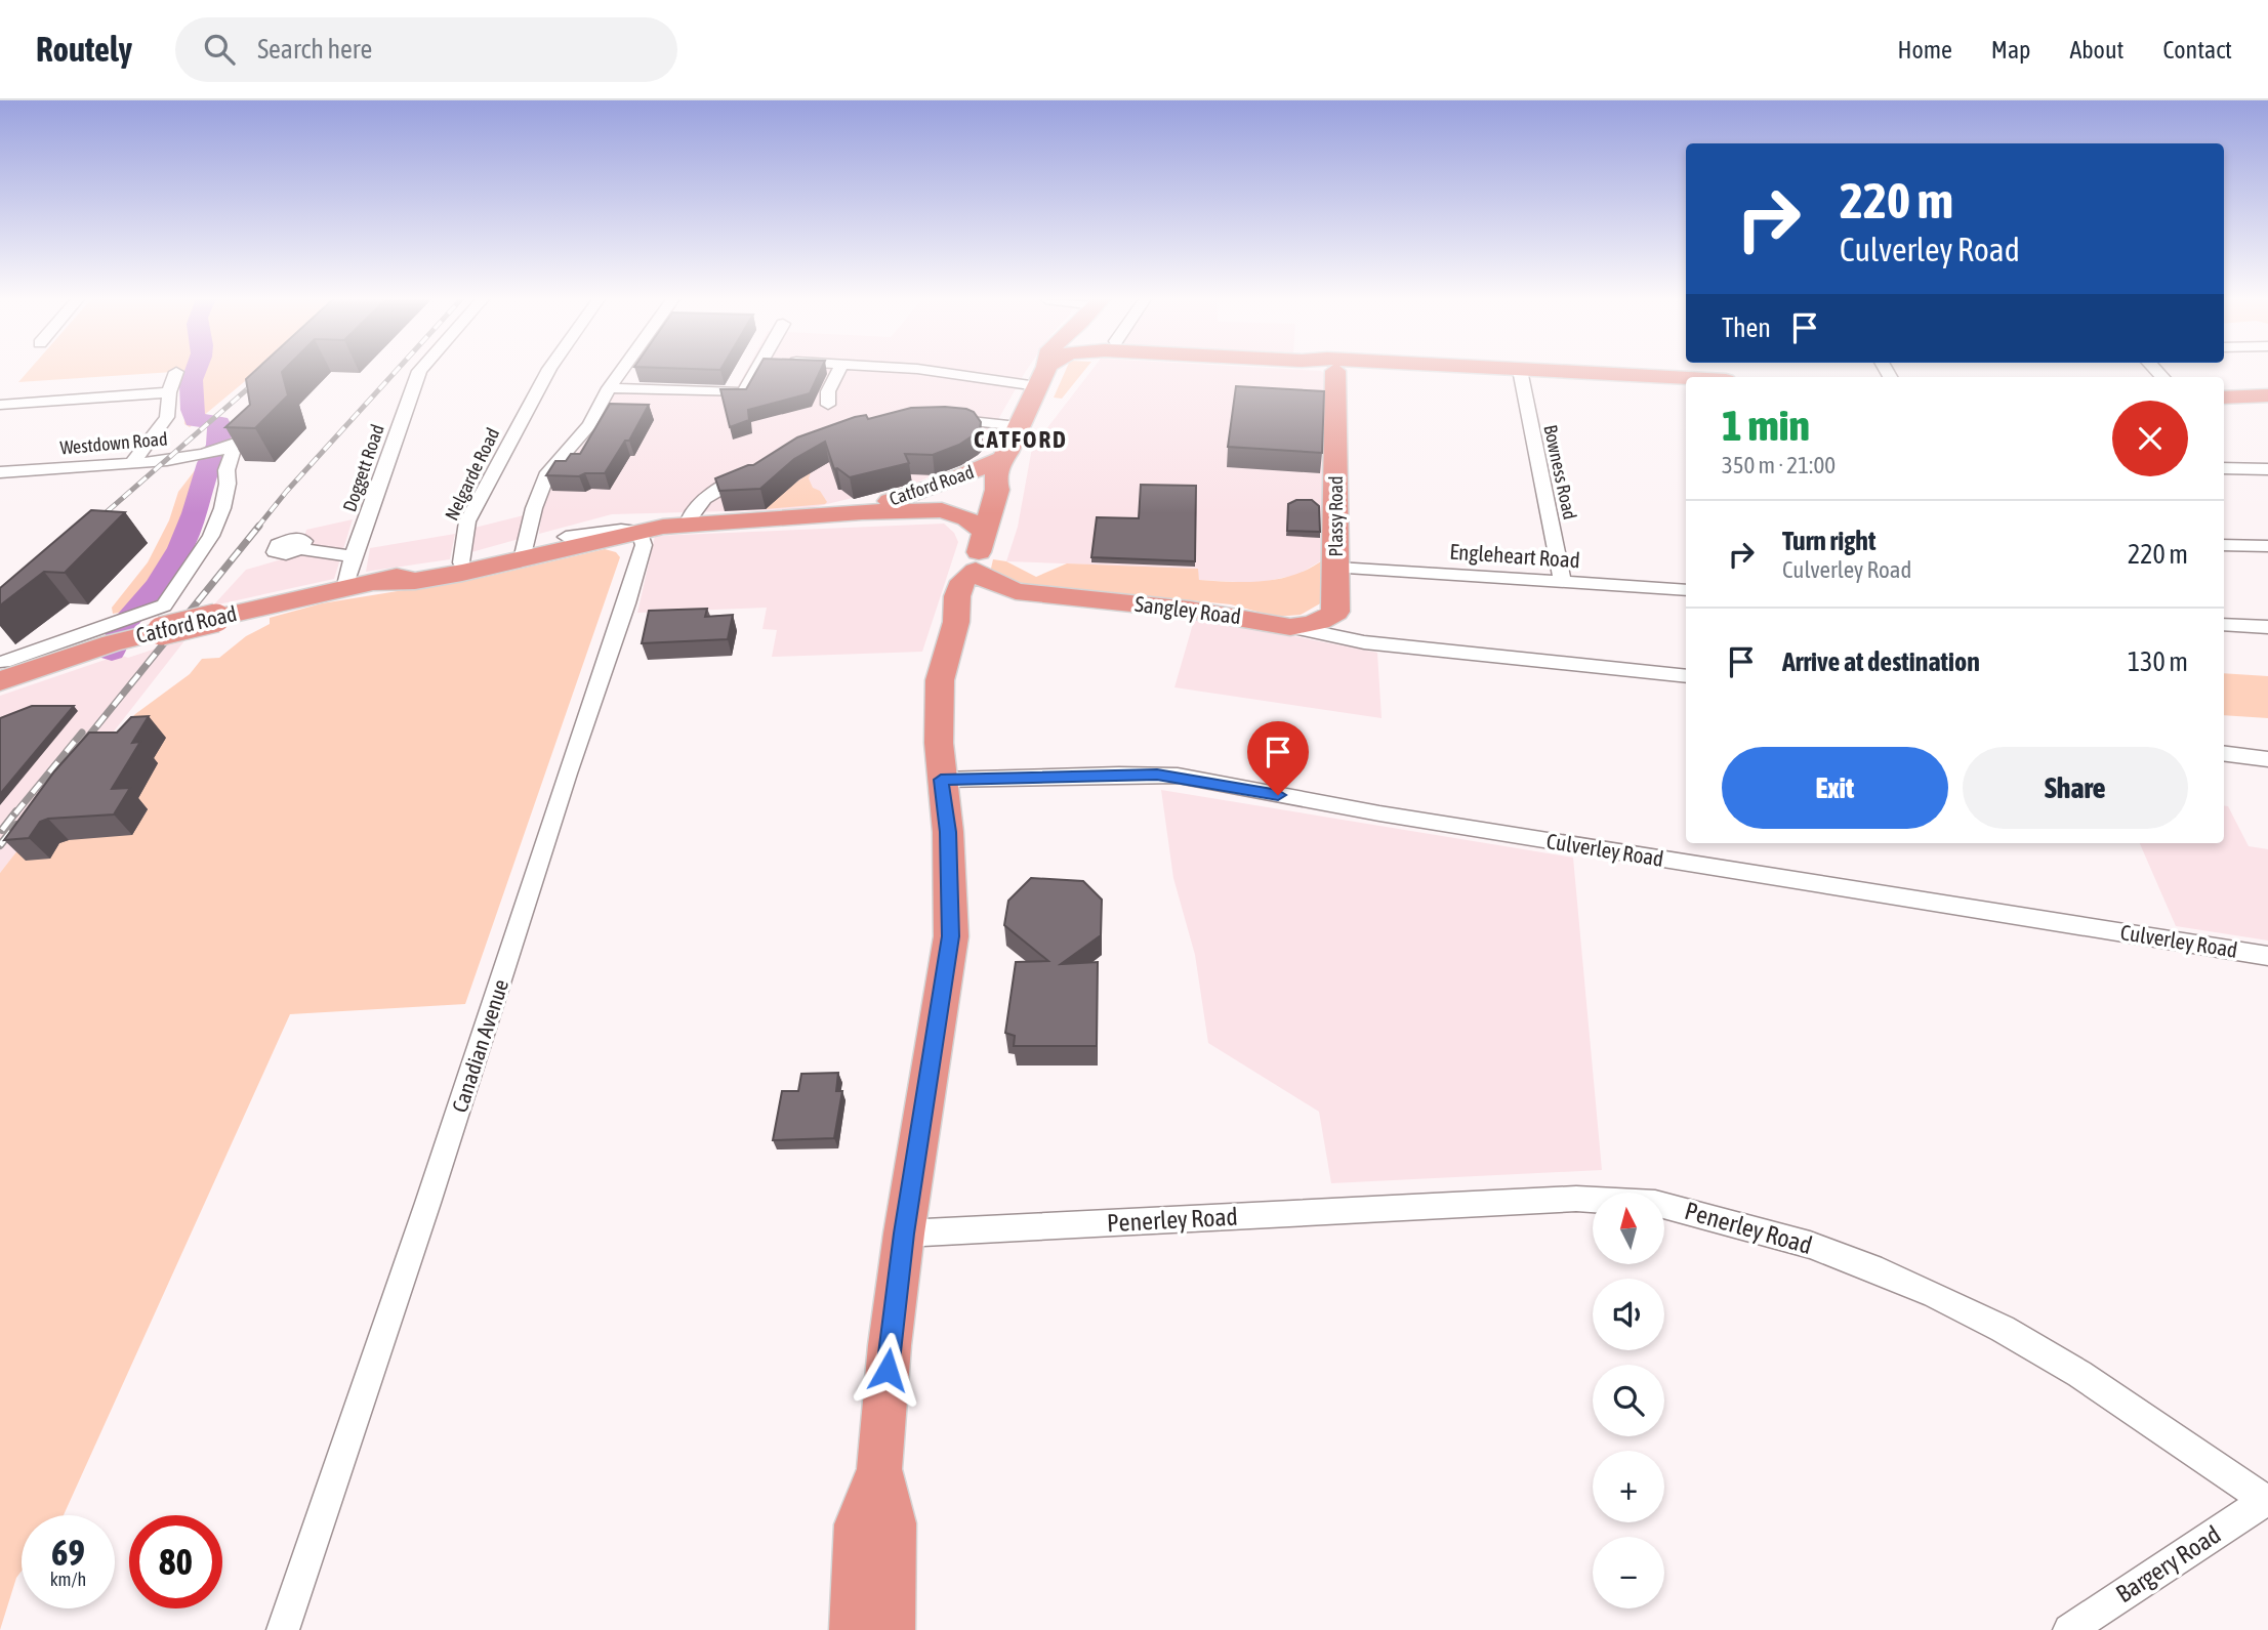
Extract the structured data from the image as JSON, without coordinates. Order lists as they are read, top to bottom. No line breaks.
{"streets":{"highway":["Catford Road","Plassy Road","Sangley Road"],"street":["Westdown Road","Doggett Road","Bowness Road","Nelgarde Road","Engleheart Road","Culverley Road","Canadian Avenue","Penerley Road","Bargery Road"]},"crossings":[["Doggett Road","Catford Road"],["Bowness Road","Engleheart Road"],["Nelgarde Road","Catford Road"],["Catford Road","Canadian Avenue"],["Plassy Road","Engleheart Road"],["Plassy Road","Sangley Road"],["Penerley Road","Bargery Road"]],"districts":["CATFORD"],"north":"top","page":{"header":"Routely","search":"Search here","nav":["Home","Map","About","Contact"],"turn":["220 m","Culverley Road"],"then":"Then","heading":["1 min","350 m · 21:00"],"list":[{"name":"Turn right","note":"Culverley Road","value":"220 m"},{"name":"Arrive at destination","value":"130 m"}],"buttons":["Exit","Share"],"map_buttons":["+","−"],"speed":"69 km/h","limit":"80"}}
